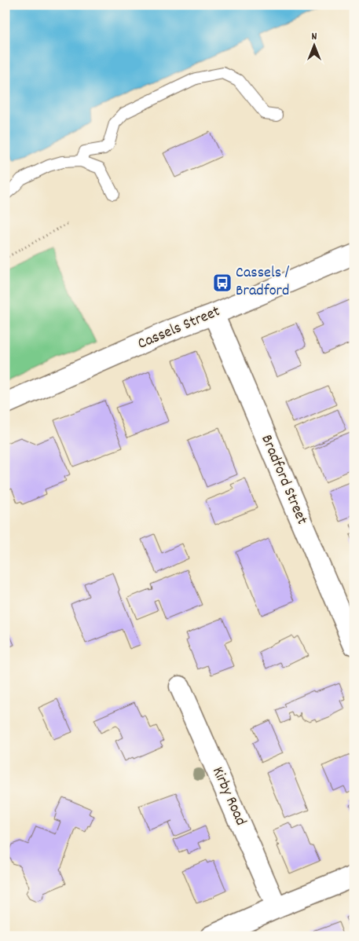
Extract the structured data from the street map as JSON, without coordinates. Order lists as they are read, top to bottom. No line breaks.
{"streets":{"street":["Cassels Street","Bradford Street","Kirby Road"]},"crossings":[["Cassels Street","Bradford Street"]],"places":{"bus stop":["Cassels / Bradford"]},"north":"top"}
